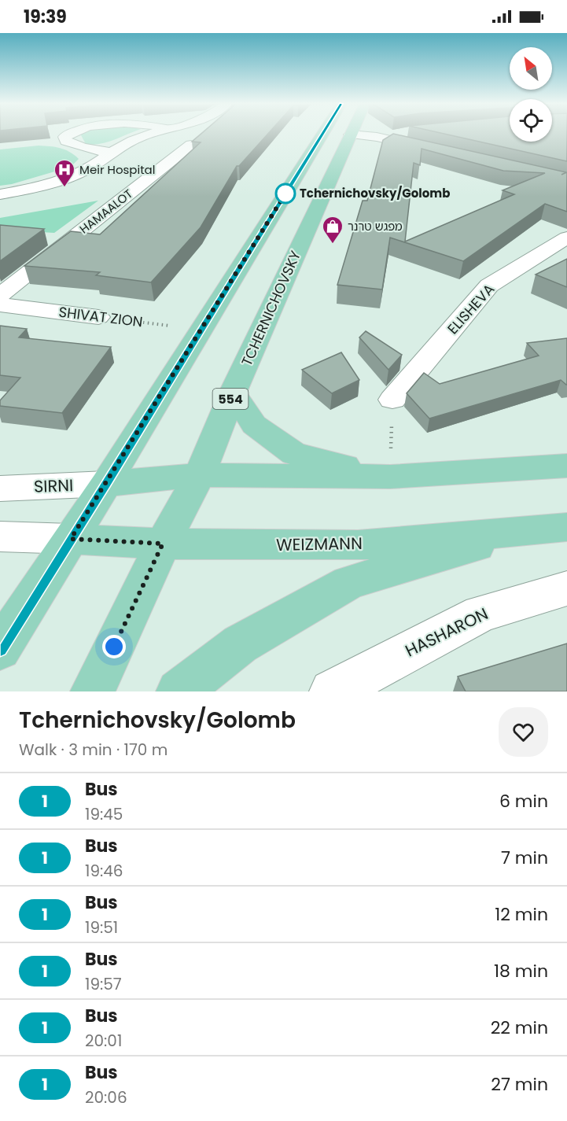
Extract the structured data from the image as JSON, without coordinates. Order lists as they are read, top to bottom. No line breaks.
{"streets":{"main road":["TCHERNICHOVSKY","554","WEIZMANN"],"street":["HAMAALOT","ELISHEVA","SHIVAT ZION","SIRNI","HASHARON"]},"crossings":[["TCHERNICHOVSKY","WEIZMANN"]],"places":{"hospital":["Meir Hospital"],"other":["Tchernichovsky/Golomb"],"shop":["מפגש טרנר"]},"lines":["bus line 1"],"north":"top left","page":{"status":"19:39","heading":["Tchernichovsky/Golomb","Walk · 3 min · 170 m"],"list":[{"mark":"1","name":"Bus","note":"19:45","value":"6 min"},{"mark":"1","name":"Bus","note":"19:46","value":"7 min"},{"mark":"1","name":"Bus","note":"19:51","value":"12 min"},{"mark":"1","name":"Bus","note":"19:57","value":"18 min"},{"mark":"1","name":"Bus","note":"20:01","value":"22 min"},{"mark":"1","name":"Bus","note":"20:06","value":"27 min"}]}}
